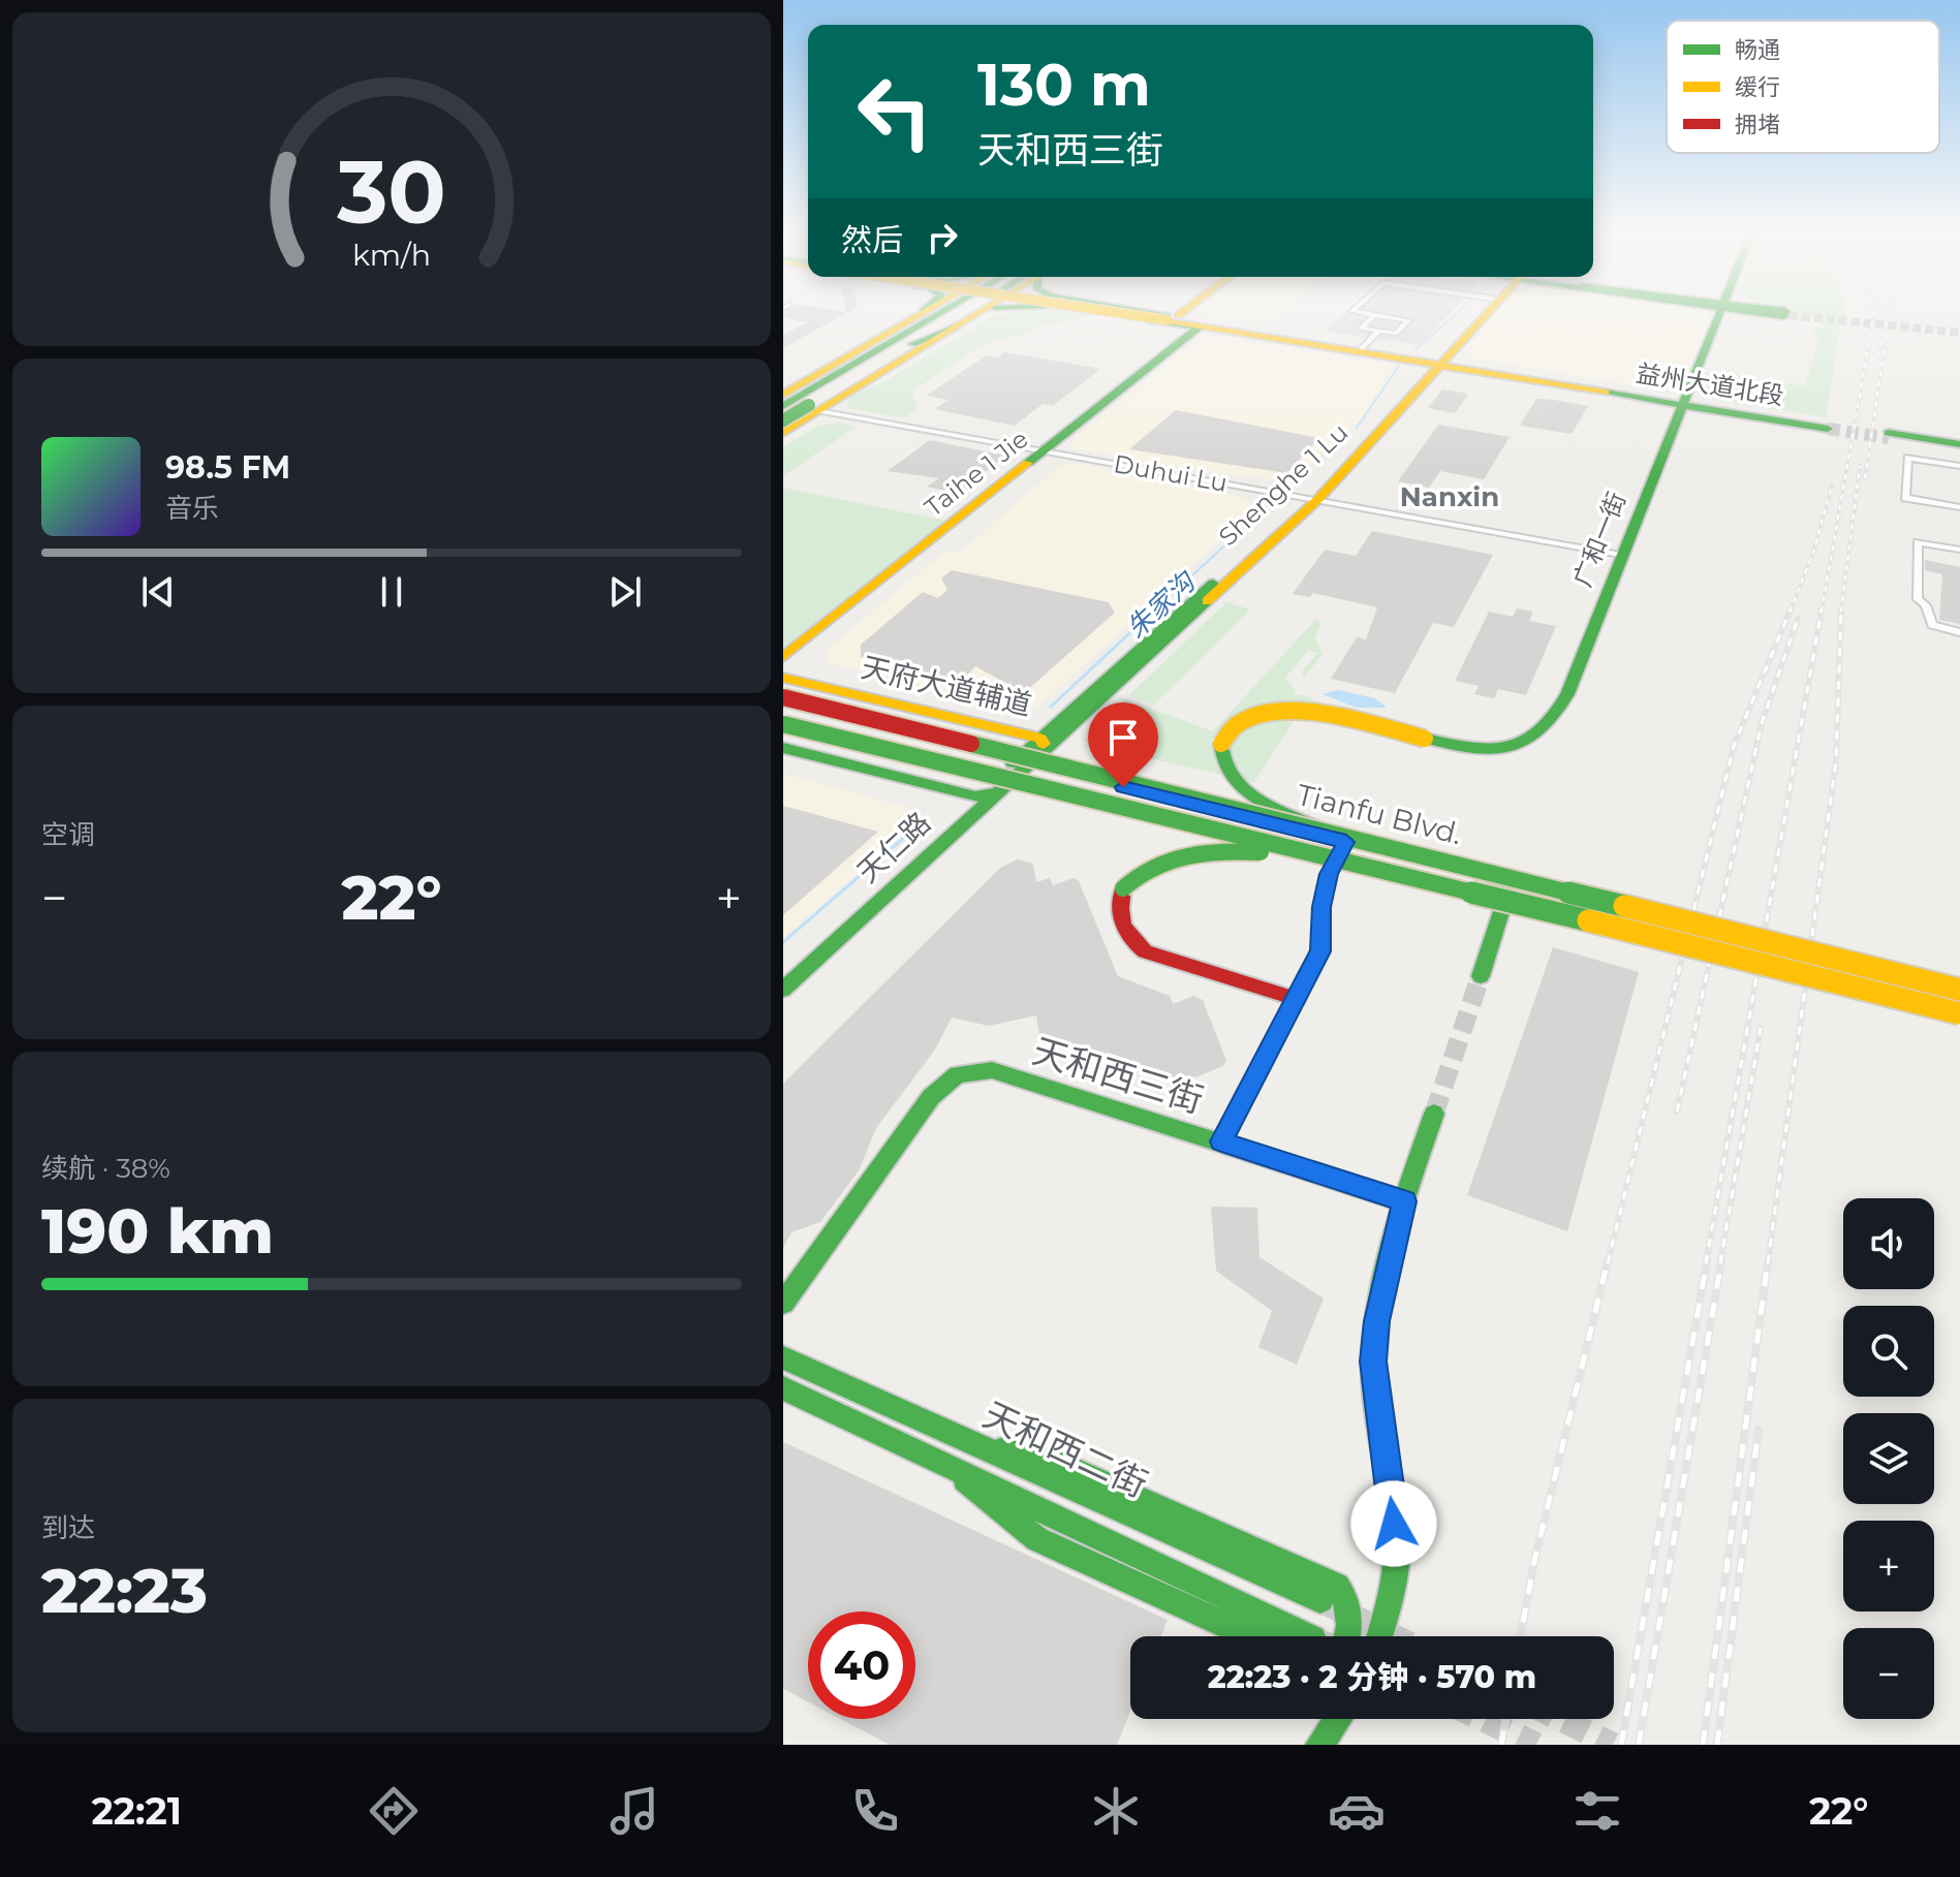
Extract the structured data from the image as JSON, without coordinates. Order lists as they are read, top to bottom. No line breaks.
{"streets":{"main road":["益州大道北段","Taihe 1 Jie","Shenghe 1 Lu","广和一街","天府大道辅道","Tianfu Blvd.","天仁路","天和西三街","天和西二街"],"street":["Duhui Lu"]},"crossings":[["益州大道北段","Shenghe 1 Lu"],["益州大道北段","广和一街"],["Taihe 1 Jie","Duhui Lu"],["Duhui Lu","Shenghe 1 Lu"],["Duhui Lu","广和一街"],["Shenghe 1 Lu","天府大道辅道"],["Shenghe 1 Lu","天仁路"],["广和一街","Tianfu Blvd."],["天府大道辅道","天仁路"]],"districts":["Nanxin"],"water":["朱家沟"],"legend":["畅通","缓行","拥堵"],"page":{"turn":["130 m","天和西三街"],"then":"然后","song":["98.5 FM","音乐"],"tile":["空调",["续航 · 38%","190 km"],["到达","22:23"]],"heat":["−","22°","+"],"map_buttons":["+","−"],"limit":"40","trip":"22:23 · 2 分钟 · 570 m","tabs":["22:21","22°"],"gauge":["30","km/h"]}}
